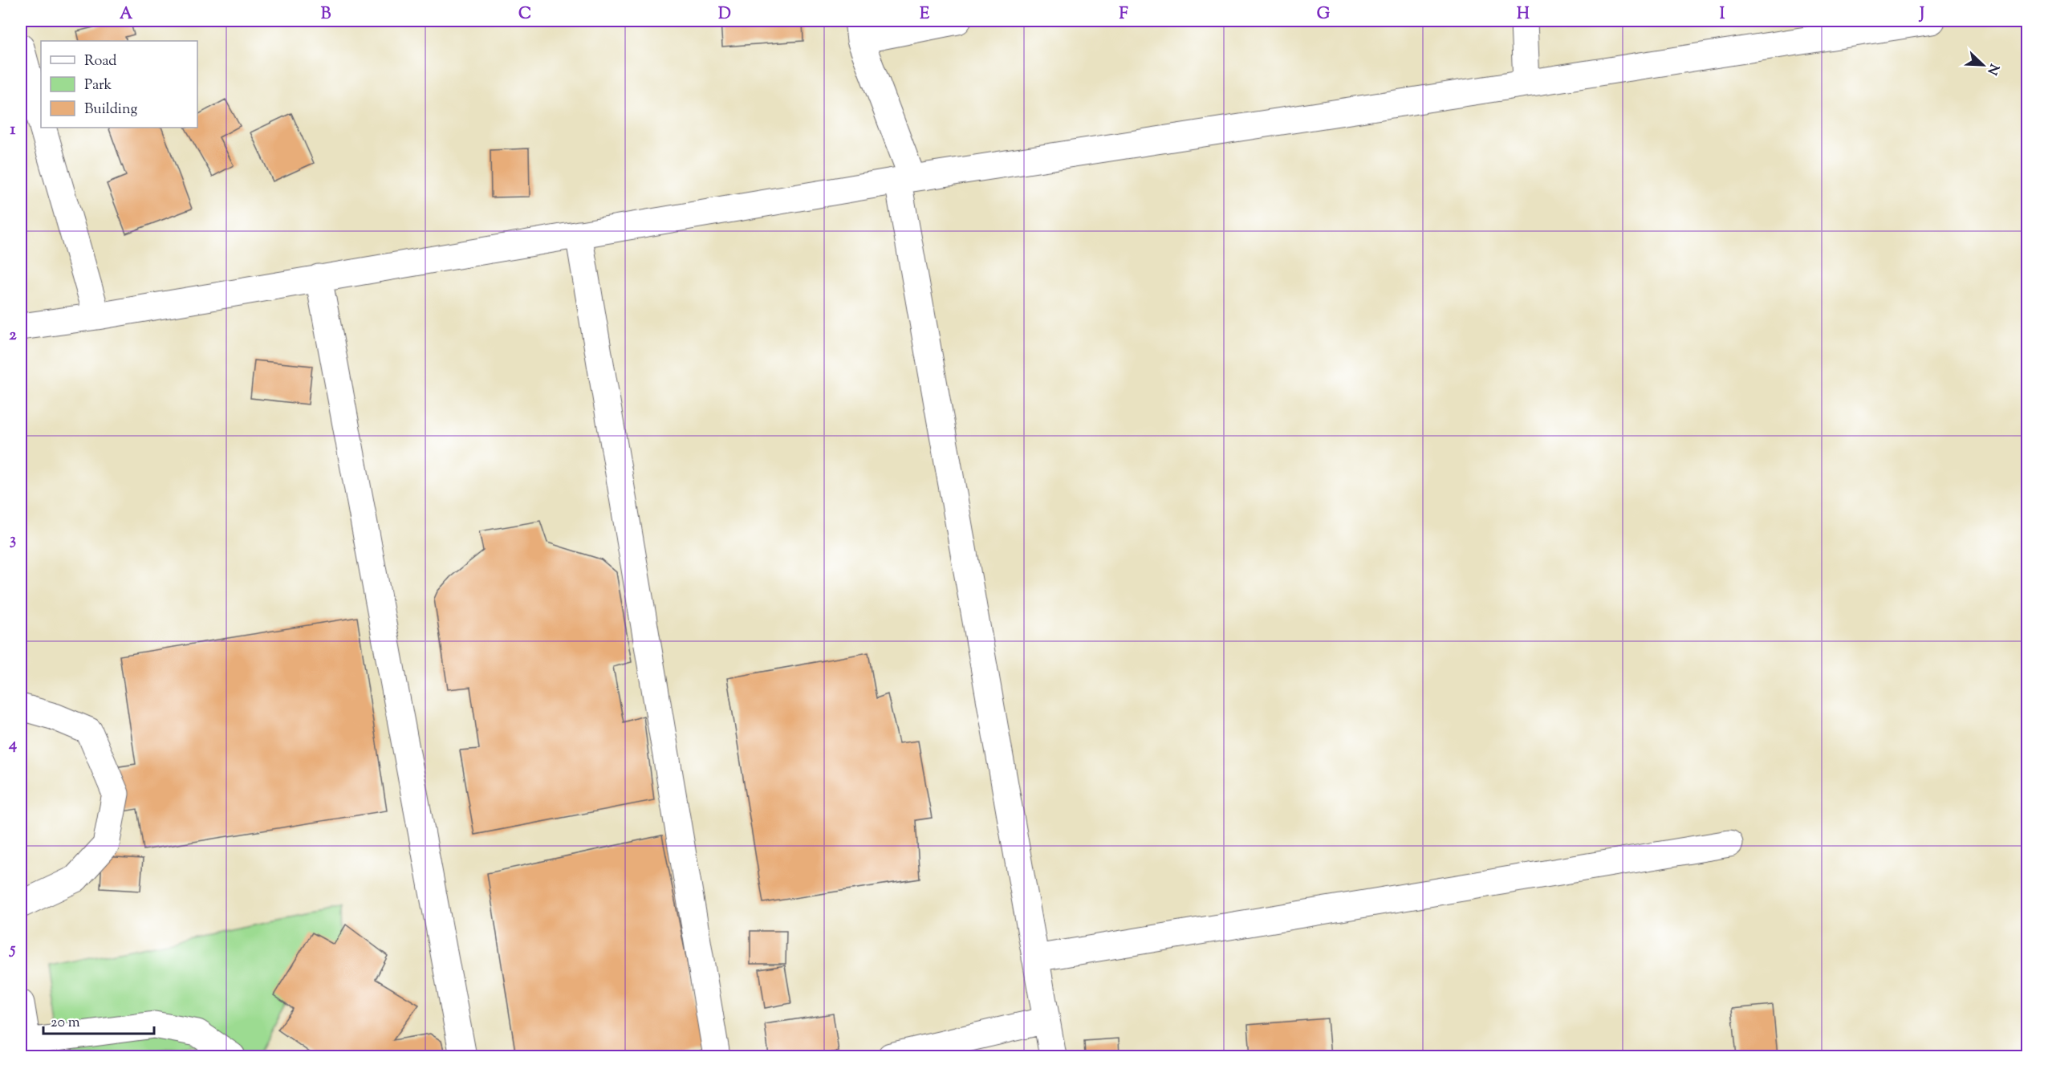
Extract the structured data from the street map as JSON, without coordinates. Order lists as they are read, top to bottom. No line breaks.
{"legend":["Road","Park","Building"],"scale_bar":"20 m","north":"bottom right","grid":{"columns":["A","B","C","D","E","F","G","H","I","J"],"rows":["1","2","3","4","5"]}}
